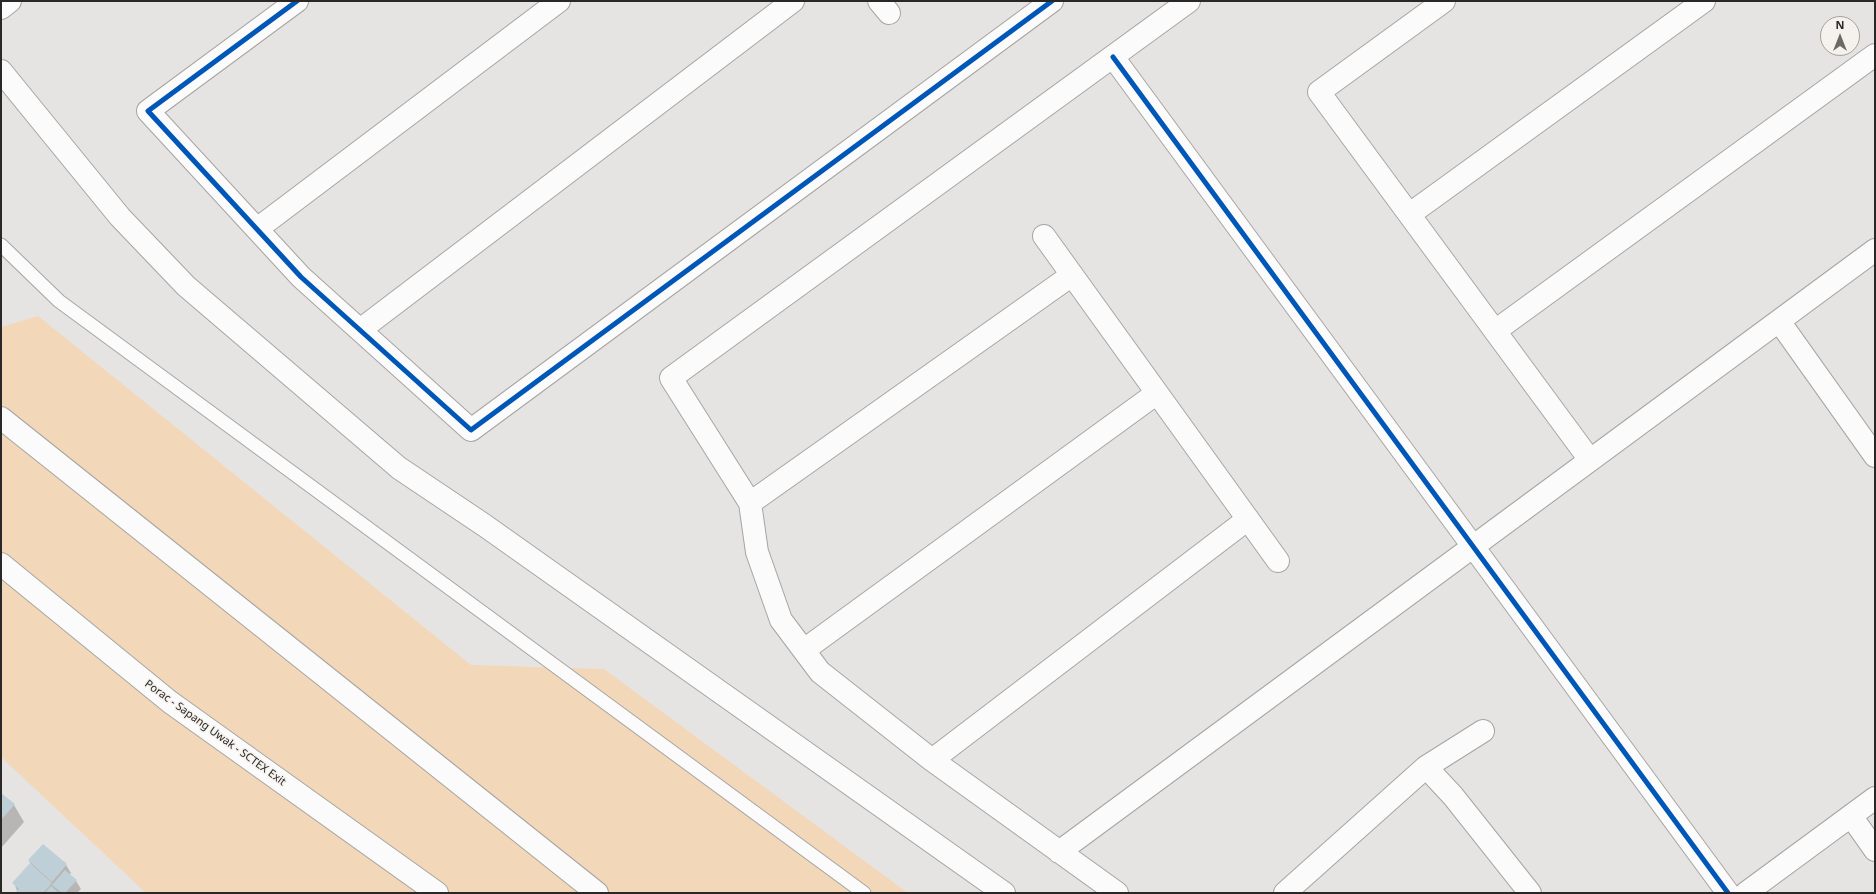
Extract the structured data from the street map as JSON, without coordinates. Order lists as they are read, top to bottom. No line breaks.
{"streets":{"street":["Porac - Sapang Uwak - SCTEX Exit"]},"north":"top"}
